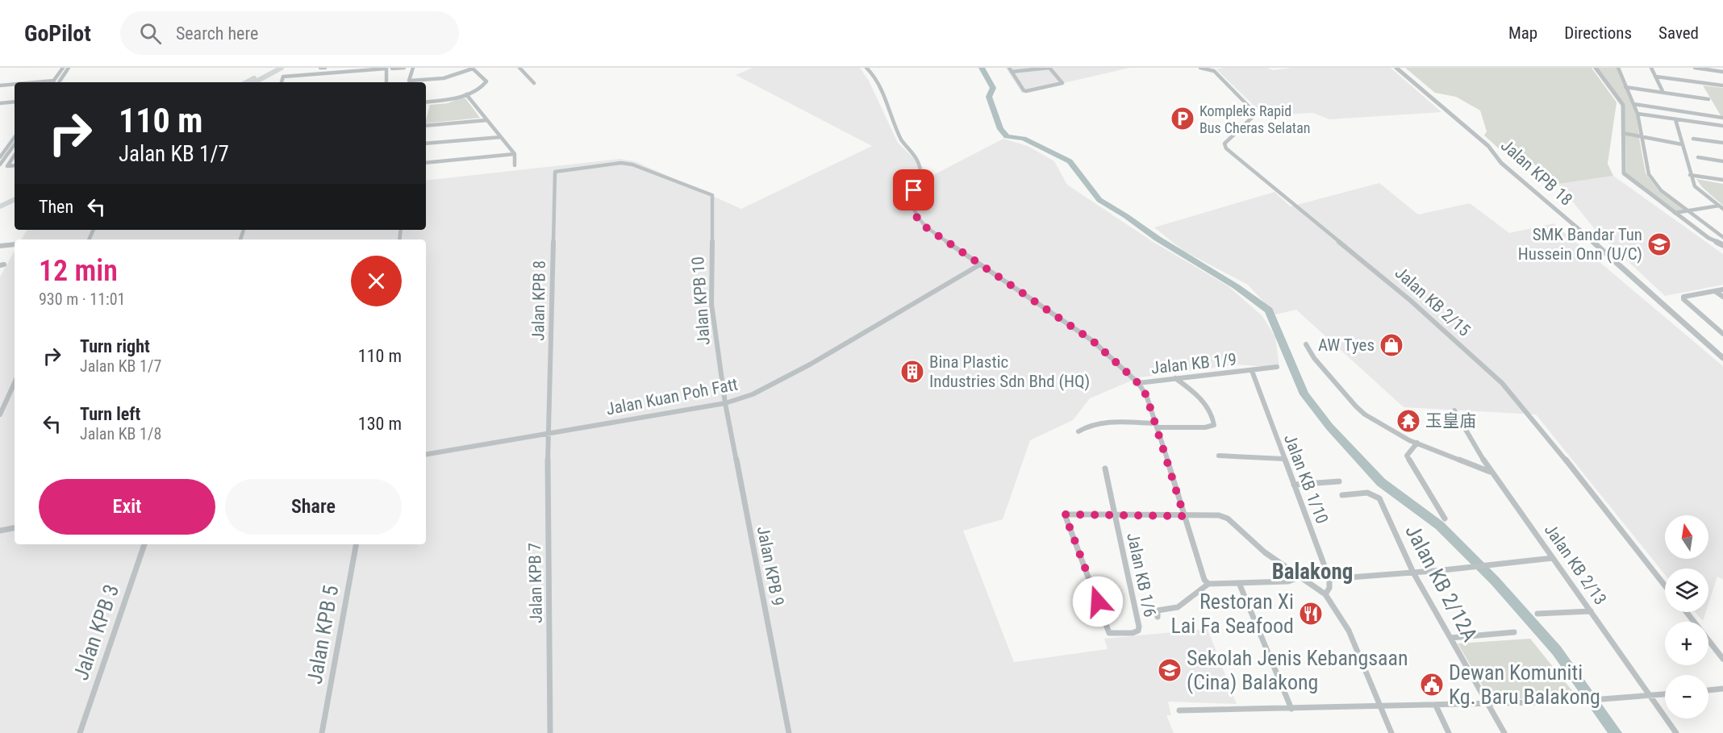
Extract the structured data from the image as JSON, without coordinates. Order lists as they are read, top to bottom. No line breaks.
{"streets":{"street":["Jalan KPB 18","Jalan KPB 8","Jalan KPB 10","Jalan KB 2/15","Jalan KB 1/9","Jalan Kuan Poh Fatt","Jalan KB 1/10","Jalan KB 2/13","Jalan KPB 9","Jalan KB 1/6","Jalan KPB 7","Jalan KB 2/12A","Jalan KPB 3","Jalan KPB 5"]},"crossings":[["Jalan KPB 8","Jalan KPB 10"],["Jalan KPB 8","Jalan Kuan Poh Fatt"],["Jalan KPB 8","Jalan KPB 7"],["Jalan KPB 10","Jalan Kuan Poh Fatt"],["Jalan KPB 10","Jalan KPB 9"],["Jalan KB 1/9","Jalan KB 1/10"],["Jalan Kuan Poh Fatt","Jalan KPB 9"],["Jalan Kuan Poh Fatt","Jalan KPB 7"]],"districts":["Balakong"],"places":{"parking":["Kompleks Rapid Bus Cheras Selatan"],"school or university":["SMK Bandar Tun Hussein Onn (U/C)","Sekolah Jenis Kebangsaan (Cina) Balakong"],"shop":["AW Tyes"],"building":["Bina Plastic Industries Sdn Bhd (HQ)"],"temple":["玉皇庙"],"restaurant":["Restoran Xi Lai Fa Seafood"],"public building":["Dewan Komuniti Kg. Baru Balakong"]},"north":"top","page":{"header":"GoPilot","search":"Search here","nav":["Map","Directions","Saved"],"turn":["110 m","Jalan KB 1/7"],"then":"Then","heading":["12 min","930 m · 11:01"],"list":[{"name":"Turn right","note":"Jalan KB 1/7","value":"110 m"},{"name":"Turn left","note":"Jalan KB 1/8","value":"130 m"}],"buttons":["Exit","Share"],"map_buttons":["+","−"]}}
